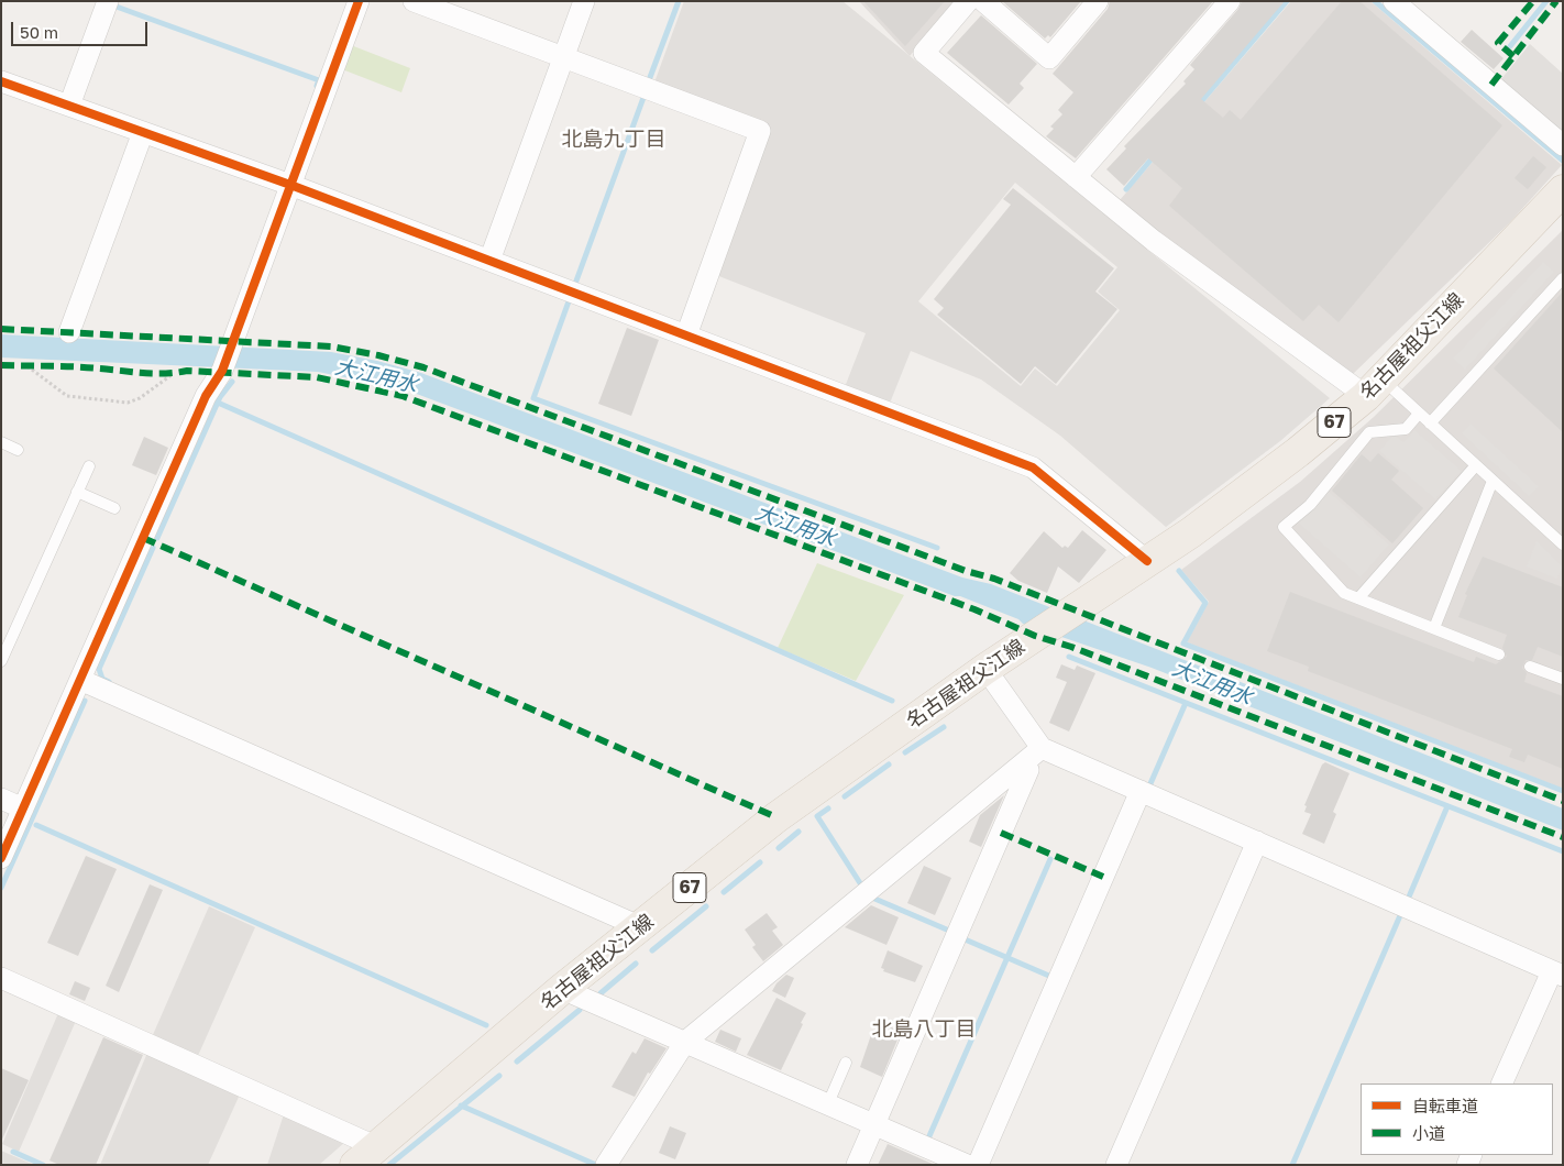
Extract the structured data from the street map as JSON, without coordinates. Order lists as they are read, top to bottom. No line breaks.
{"streets":{"main road":["名古屋祖父江線","67"]},"districts":["北島九丁目","北島八丁目"],"water":["大江用水"],"legend":["自転車道","小道"],"scale_bar":"50 m"}
